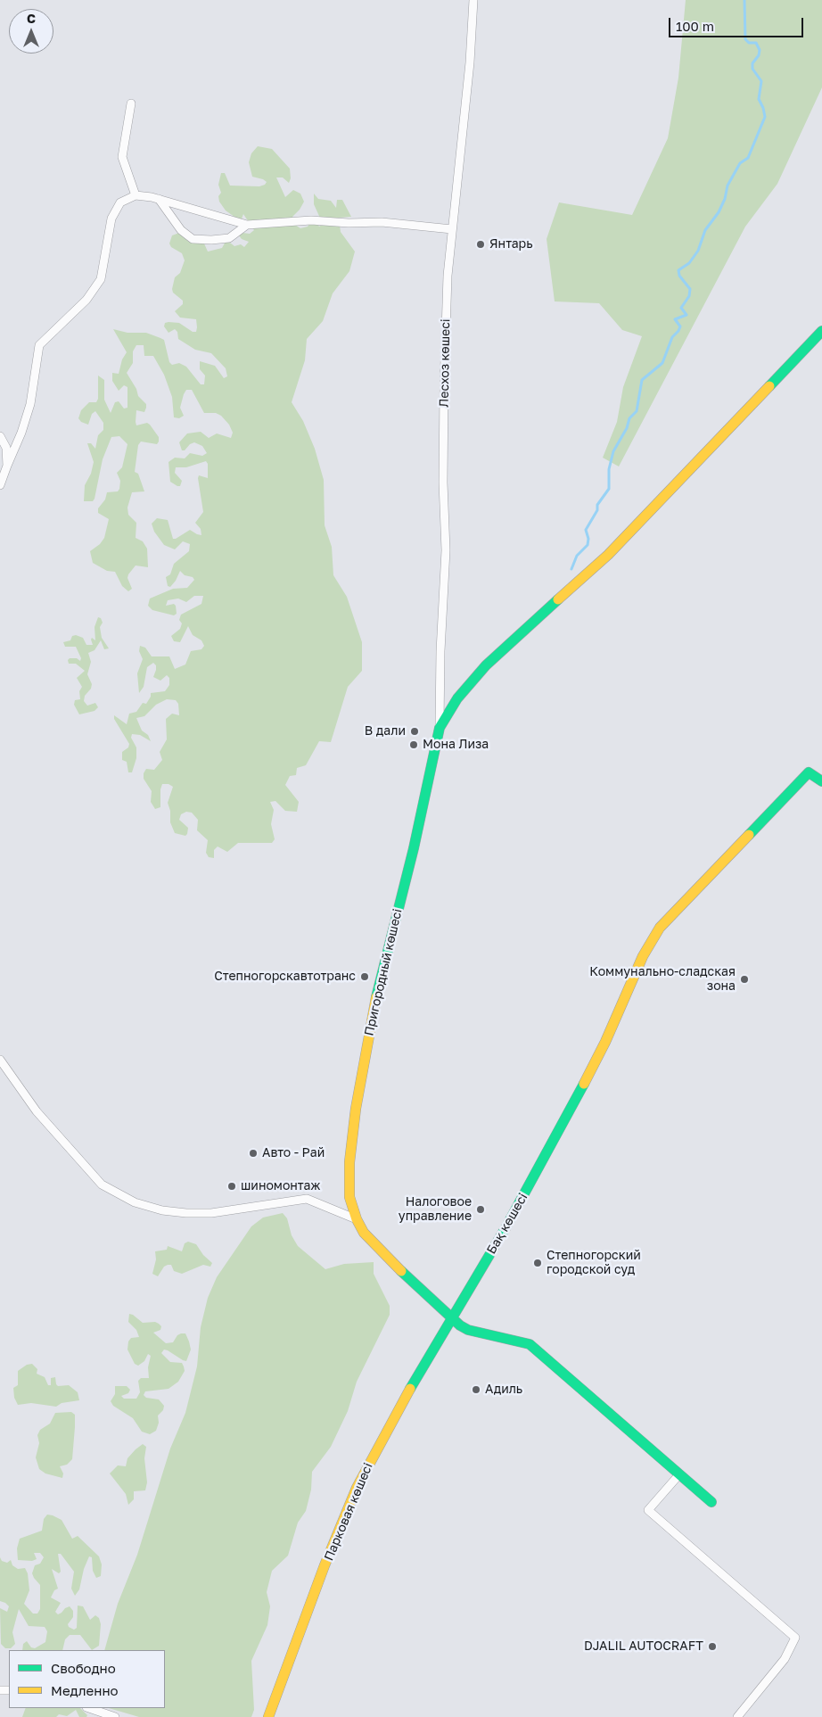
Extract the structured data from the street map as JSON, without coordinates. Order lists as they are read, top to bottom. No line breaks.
{"streets":{"street":["Лесхоз көшесі","Пригородный көшесі","Бақ көшесі","Парковая көшесі"]},"crossings":[["Лесхоз көшесі","Пригородный көшесі"],["Пригородный көшесі","Бақ көшесі"],["Пригородный көшесі","Парковая көшесі"],["Бақ көшесі","Парковая көшесі"]],"places":["Янтарь","В дали","Мона Лиза","Степногорскавтотранс","Коммунально-сладская зона","Авто - Рай","шиномонтаж","Налоговое управление","Степногорский городской суд","Адиль","DJALIL AUTOCRAFT"],"legend":["Свободно","Медленно"],"scale_bar":"100 m","north":"top"}
